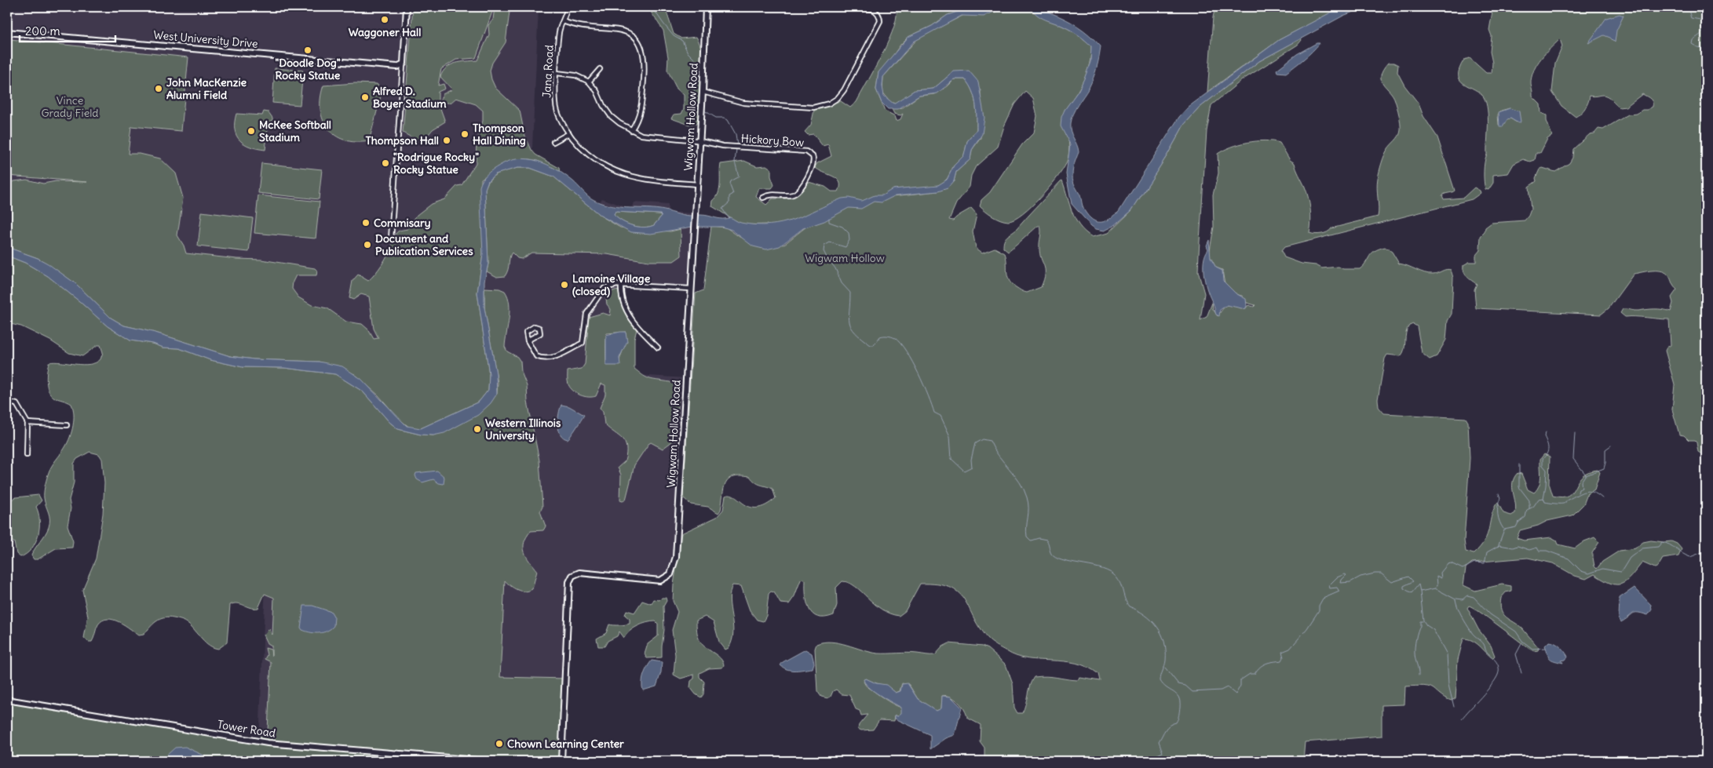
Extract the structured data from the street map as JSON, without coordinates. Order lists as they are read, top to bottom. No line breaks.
{"streets":{"street":["West University Drive","Jana Road","Wigwam Hollow Road","Hickory Bow","Tower Road"]},"crossings":[["Jana Road","Wigwam Hollow Road"],["Wigwam Hollow Road","Hickory Bow"]],"parks":["Vince Grady Field","Wigwam Hollow"],"places":["Waggoner Hall","\"Doodle Dog\" Rocky Statue","John MacKenzie Alumni Field","Alfred D. Boyer Stadium","McKee Softball Stadium","Thompson Hall Dining","Thompson Hall","\"Rodrigue Rocky\" Rocky Statue","Commisary","Document and Publication Services","Lamoine Village (closed)","Western Illinois University","Chown Learning Center"],"scale_bar":"200 m"}
